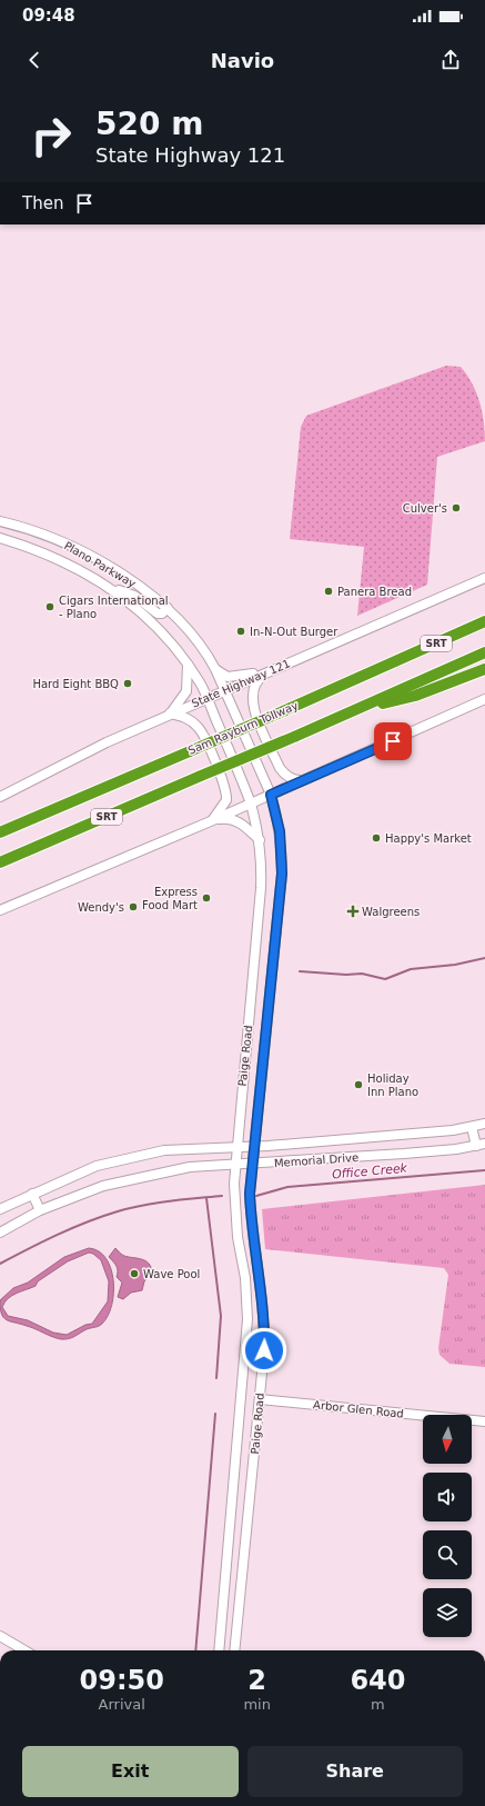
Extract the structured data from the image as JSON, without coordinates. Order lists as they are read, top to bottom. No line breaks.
{"streets":{"highway":["SRT","Sam Rayburn Tollway"],"main road":["Plano Parkway","State Highway 121","Paige Road","Memorial Drive","Arbor Glen Road"]},"crossings":[["Plano Parkway","State Highway 121"],["Plano Parkway","Paige Road"],["Paige Road","Memorial Drive"],["Paige Road","Arbor Glen Road"]],"water":["Office Creek"],"places":{"other":["Culver's","Panera Bread","Cigars International - Plano","In-N-Out Burger","Hard Eight BBQ","Happy's Market","Express Food Mart","Wendy's","Holiday Inn Plano","Wave Pool"],"health":["Walgreens"]},"north":"bottom","page":{"status":"09:48","header":"Navio","turn":["520 m","State Highway 121"],"then":"Then","eta":["09:50","Arrival","2","min","640","m"],"buttons":["Exit","Share"]}}
